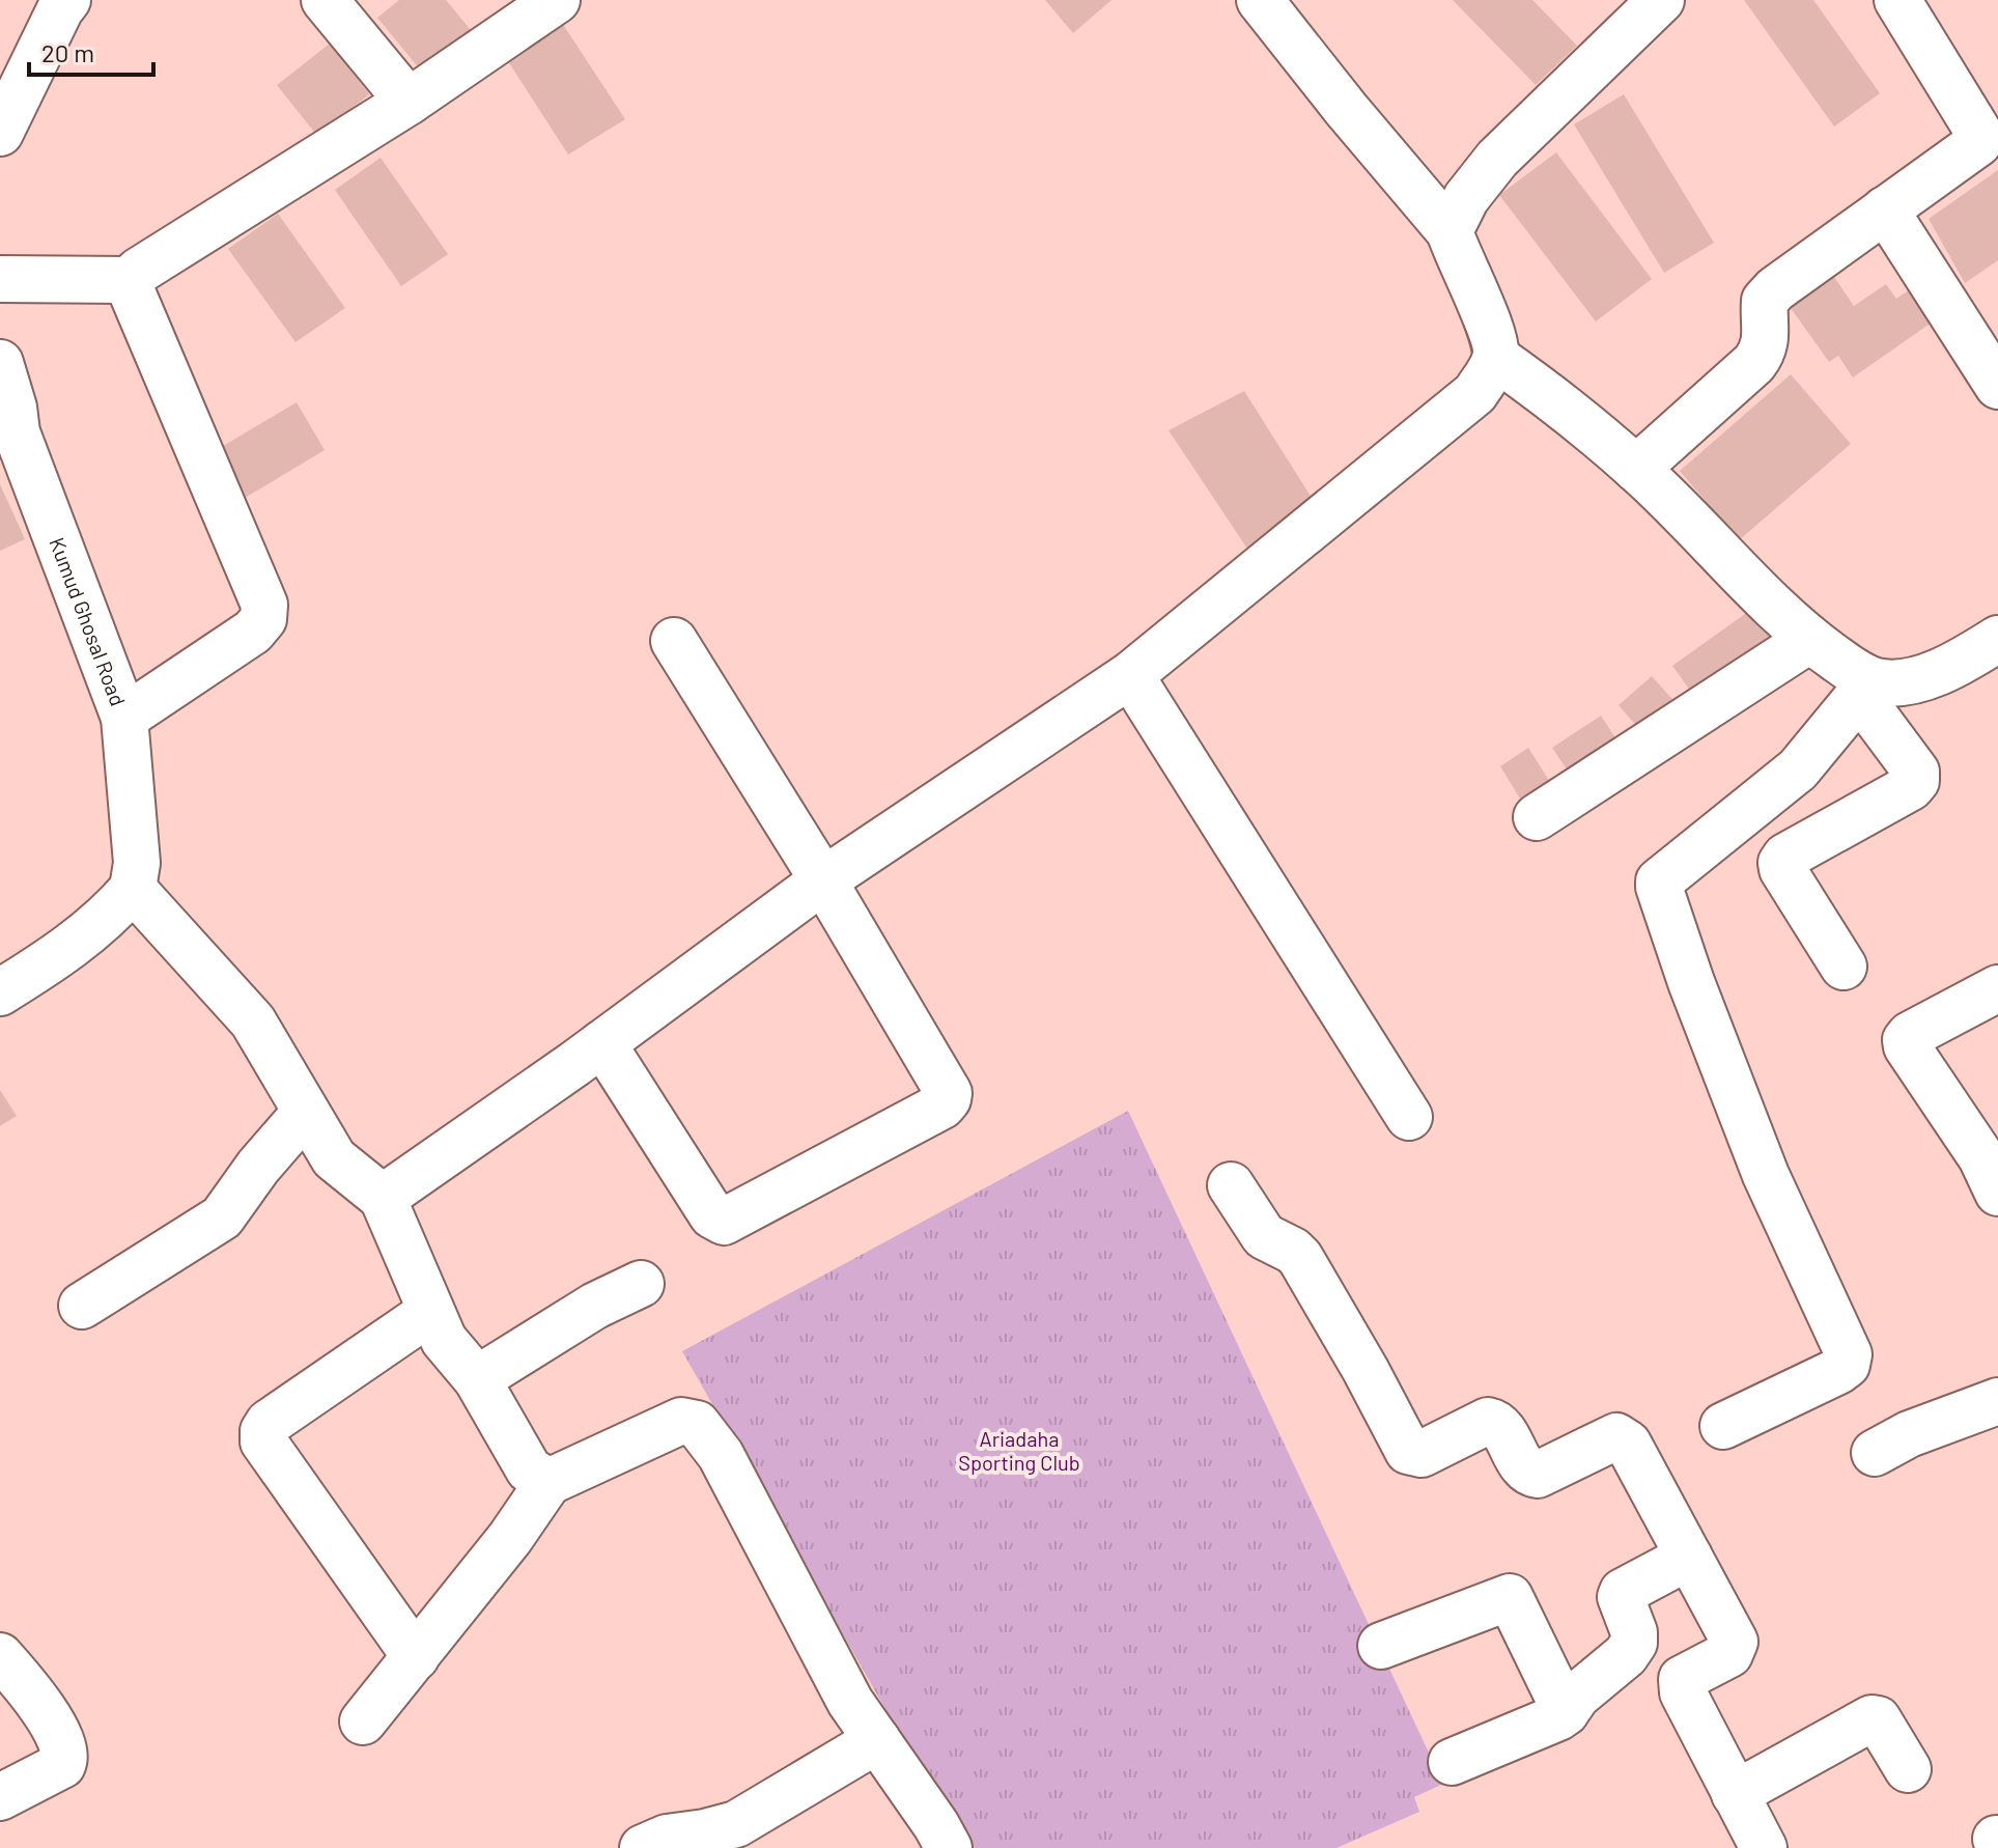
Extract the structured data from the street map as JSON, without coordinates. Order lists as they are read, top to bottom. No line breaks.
{"streets":{"street":["Kumud Ghosal Road"]},"parks":["Ariadaha Sporting Club"],"scale_bar":"20 m"}
